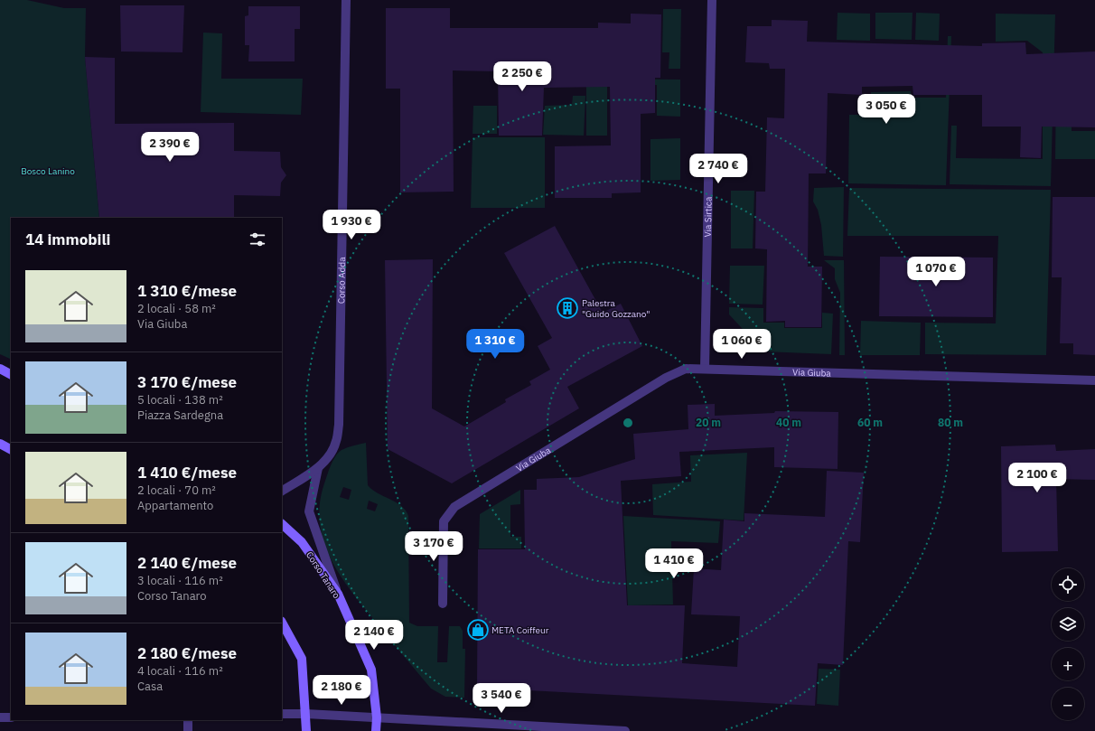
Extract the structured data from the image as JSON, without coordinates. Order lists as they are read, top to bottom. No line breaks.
{"streets":{"main road":["Corso Tanaro"],"street":["Via Sirtica","Corso Adda","Via Giuba"]},"crossings":[["Via Sirtica","Via Giuba"],["Corso Adda","Corso Tanaro"]],"parks":["Bosco Lanino"],"places":{"building":["Palestra \"Guido Gozzano\""],"shop":["META Coiffeur"]},"page":{"price":["2 250 €","3 050 €","2 390 €","2 740 €","1 930 €","1 070 €","1 310 €","1 060 €","2 100 €","3 170 €","1 410 €","2 140 €","2 180 €","3 540 €"],"heading":"14 immobili","list":[{"name":"1 310 €/mese","note":"2 locali · 58 m² · Via Giuba"},{"name":"3 170 €/mese","note":"5 locali · 138 m² · Piazza Sardegna"},{"name":"1 410 €/mese","note":"2 locali · 70 m² · Appartamento"},{"name":"2 140 €/mese","note":"3 locali · 116 m² · Corso Tanaro"},{"name":"2 180 €/mese","note":"4 locali · 116 m² · Casa"}],"map_buttons":["+","−"]},"rings":["20 m","40 m","60 m","80 m"]}
